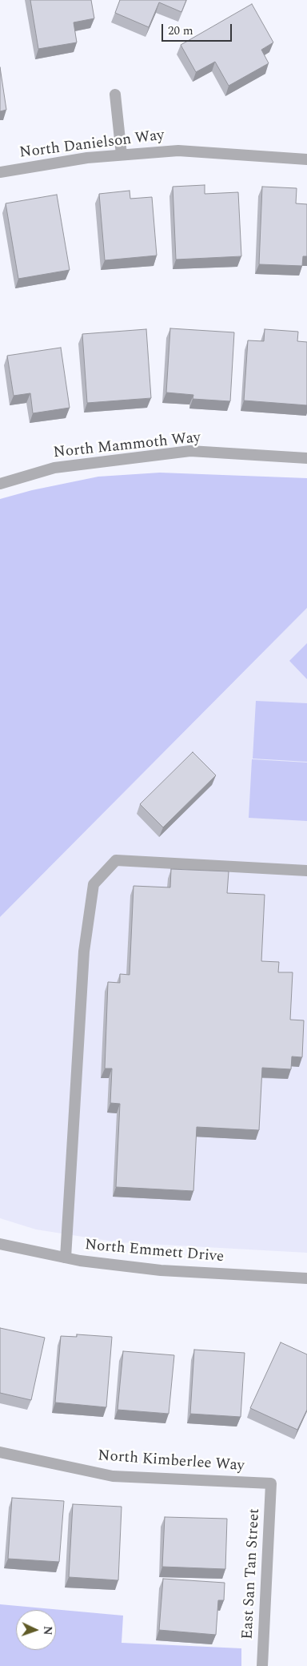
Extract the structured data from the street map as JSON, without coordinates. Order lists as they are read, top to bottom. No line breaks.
{"streets":{"street":["North Danielson Way","North Mammoth Way","North Emmett Drive","North Kimberlee Way","East San Tan Street"]},"crossings":[["North Kimberlee Way","East San Tan Street"]],"scale_bar":"20 m","north":"right"}
